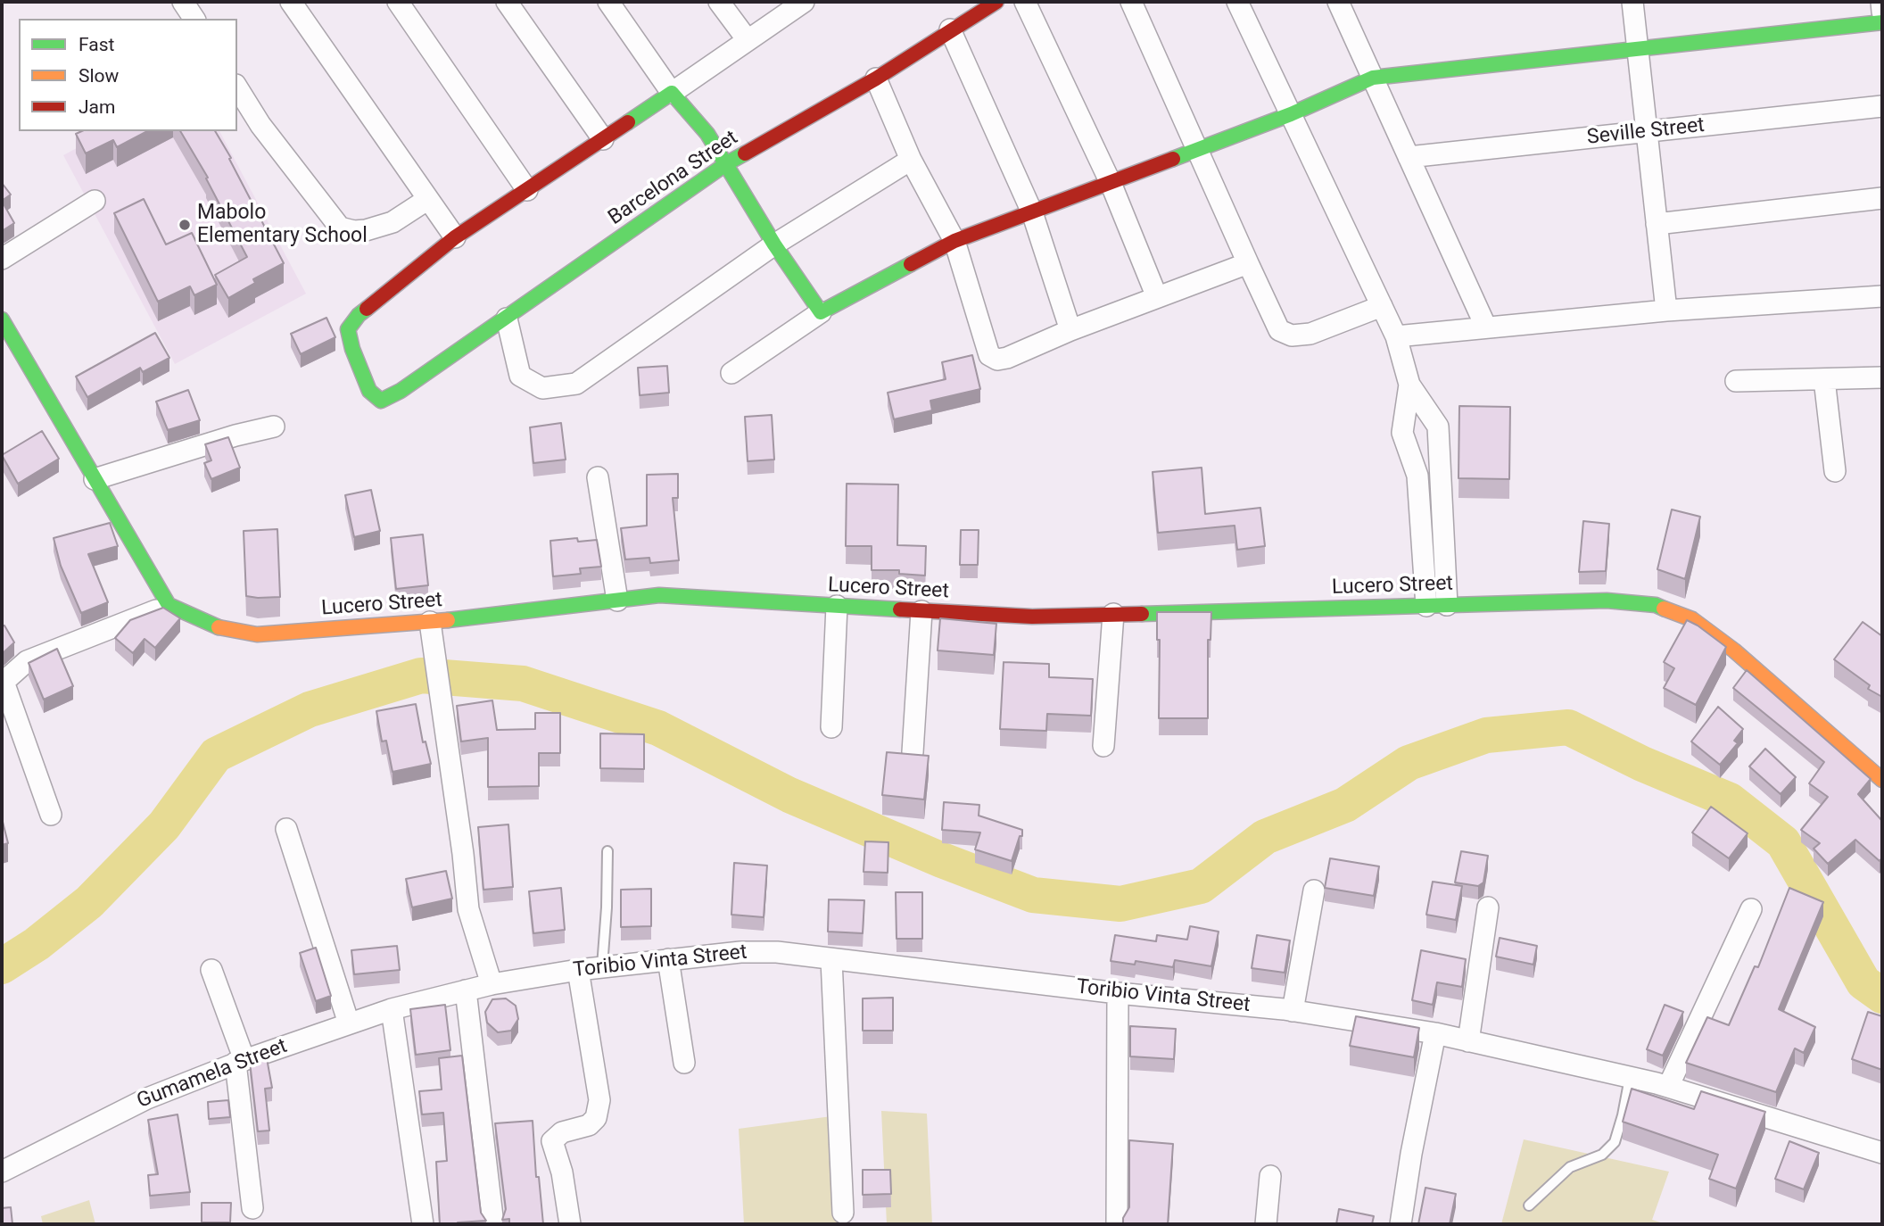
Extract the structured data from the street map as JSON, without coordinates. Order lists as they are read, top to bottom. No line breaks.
{"streets":{"street":["Seville Street","Barcelona Street","Lucero Street","Toribio Vinta Street","Gumamela Street"]},"crossings":[["Toribio Vinta Street","Gumamela Street"]],"places":["Mabolo Elementary School"],"legend":["Fast","Slow","Jam"]}
